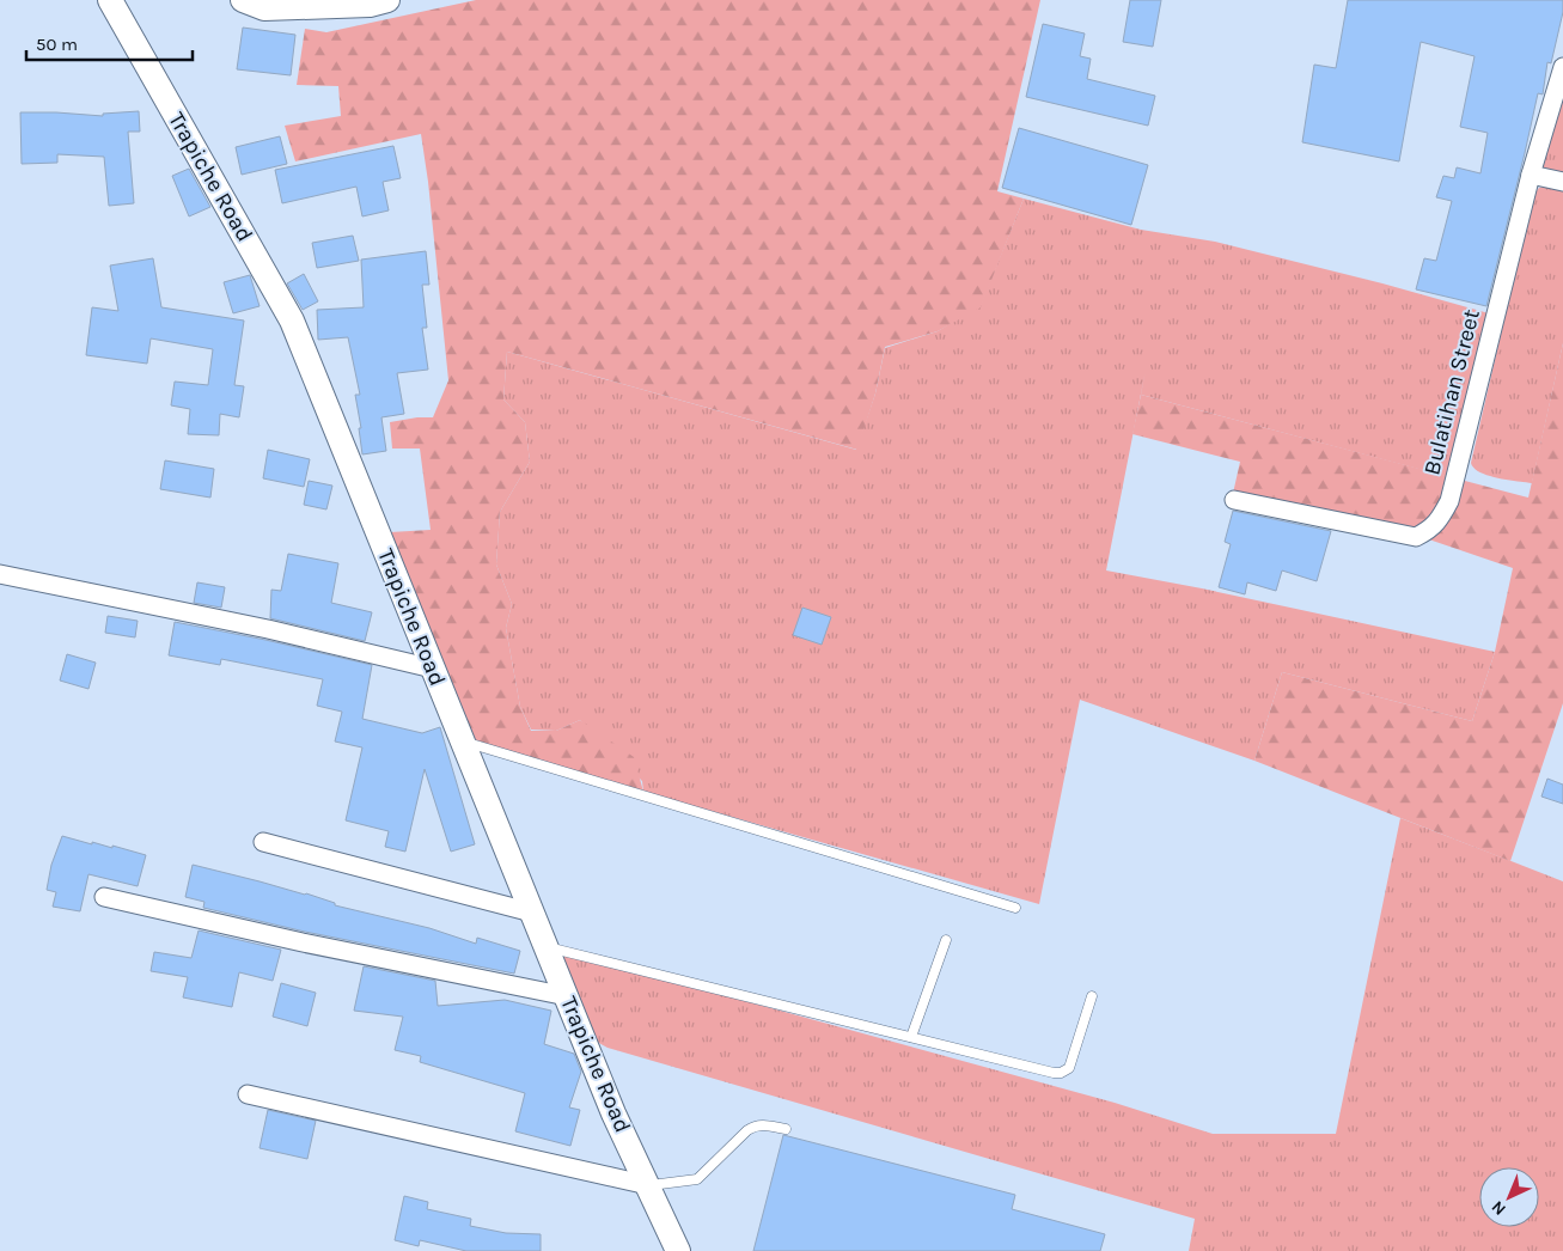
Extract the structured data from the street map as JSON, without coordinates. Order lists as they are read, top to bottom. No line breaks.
{"streets":{"street":["Trapiche Road","Bulatihan Street"]},"scale_bar":"50 m","north":"bottom left"}
